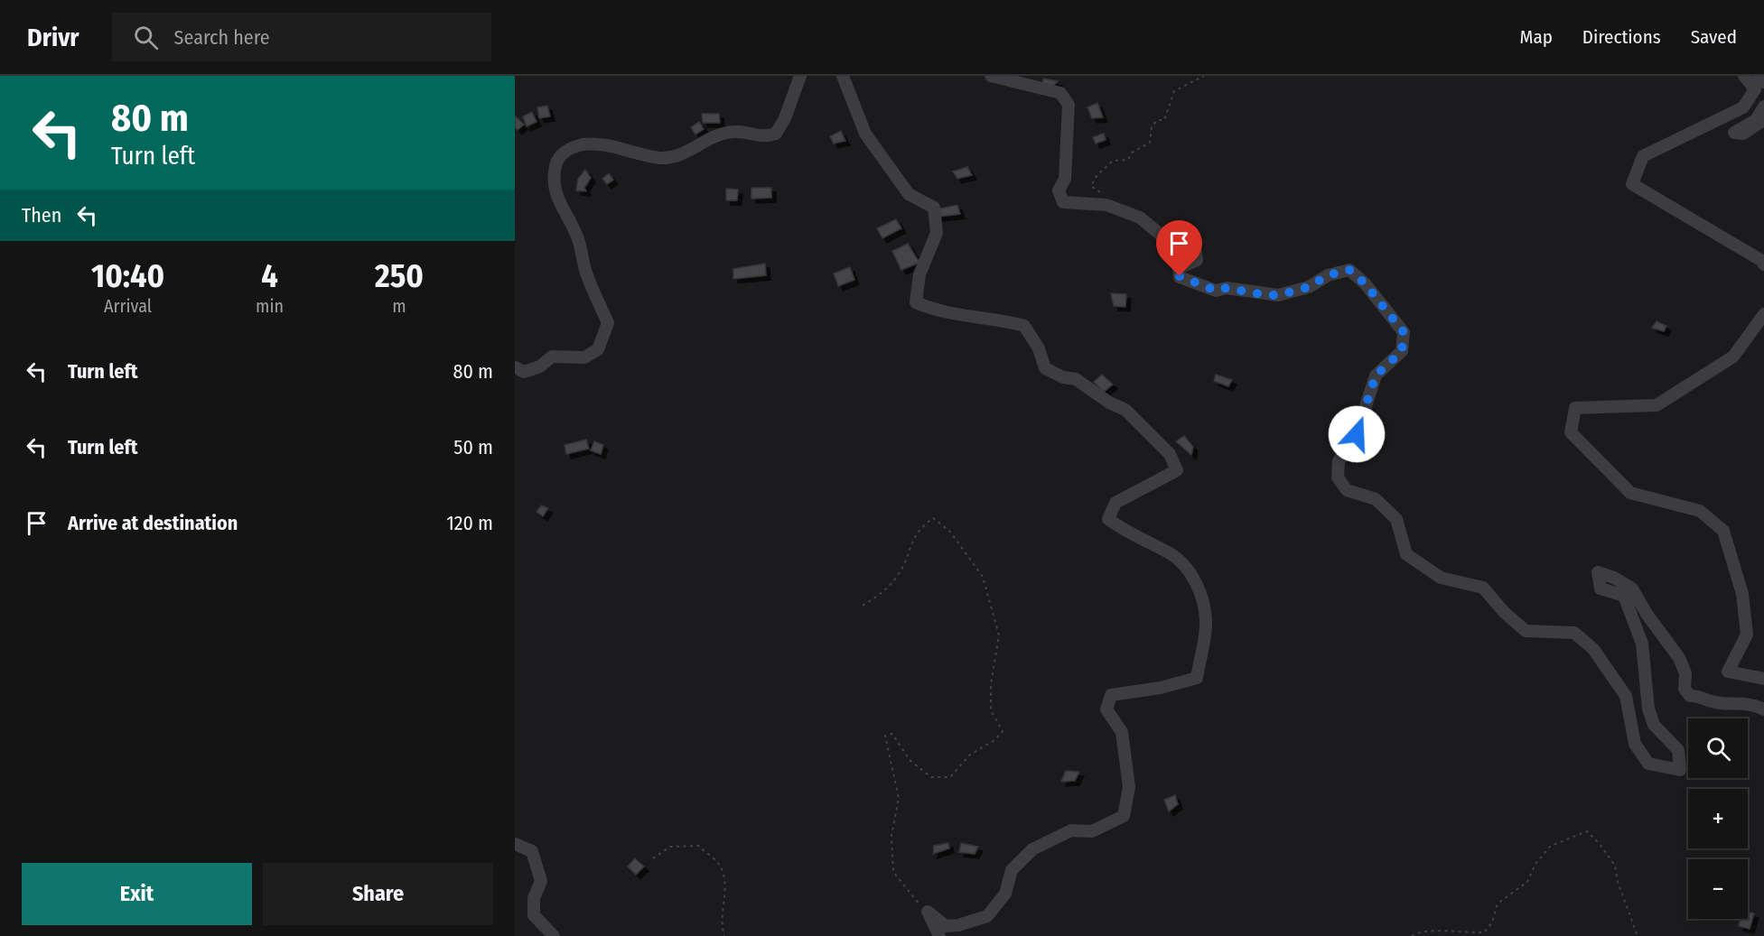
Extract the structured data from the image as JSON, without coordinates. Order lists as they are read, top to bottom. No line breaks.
{"page":{"header":"Drivr","search":"Search here","nav":["Map","Directions","Saved"],"turn":["80 m","Turn left"],"then":"Then","eta":["10:40","Arrival","4","min","250","m"],"list":[{"name":"Turn left","value":"80 m"},{"name":"Turn left","value":"50 m"},{"name":"Arrive at destination","value":"120 m"}],"map_buttons":["+","−"],"buttons":["Exit","Share"]}}
